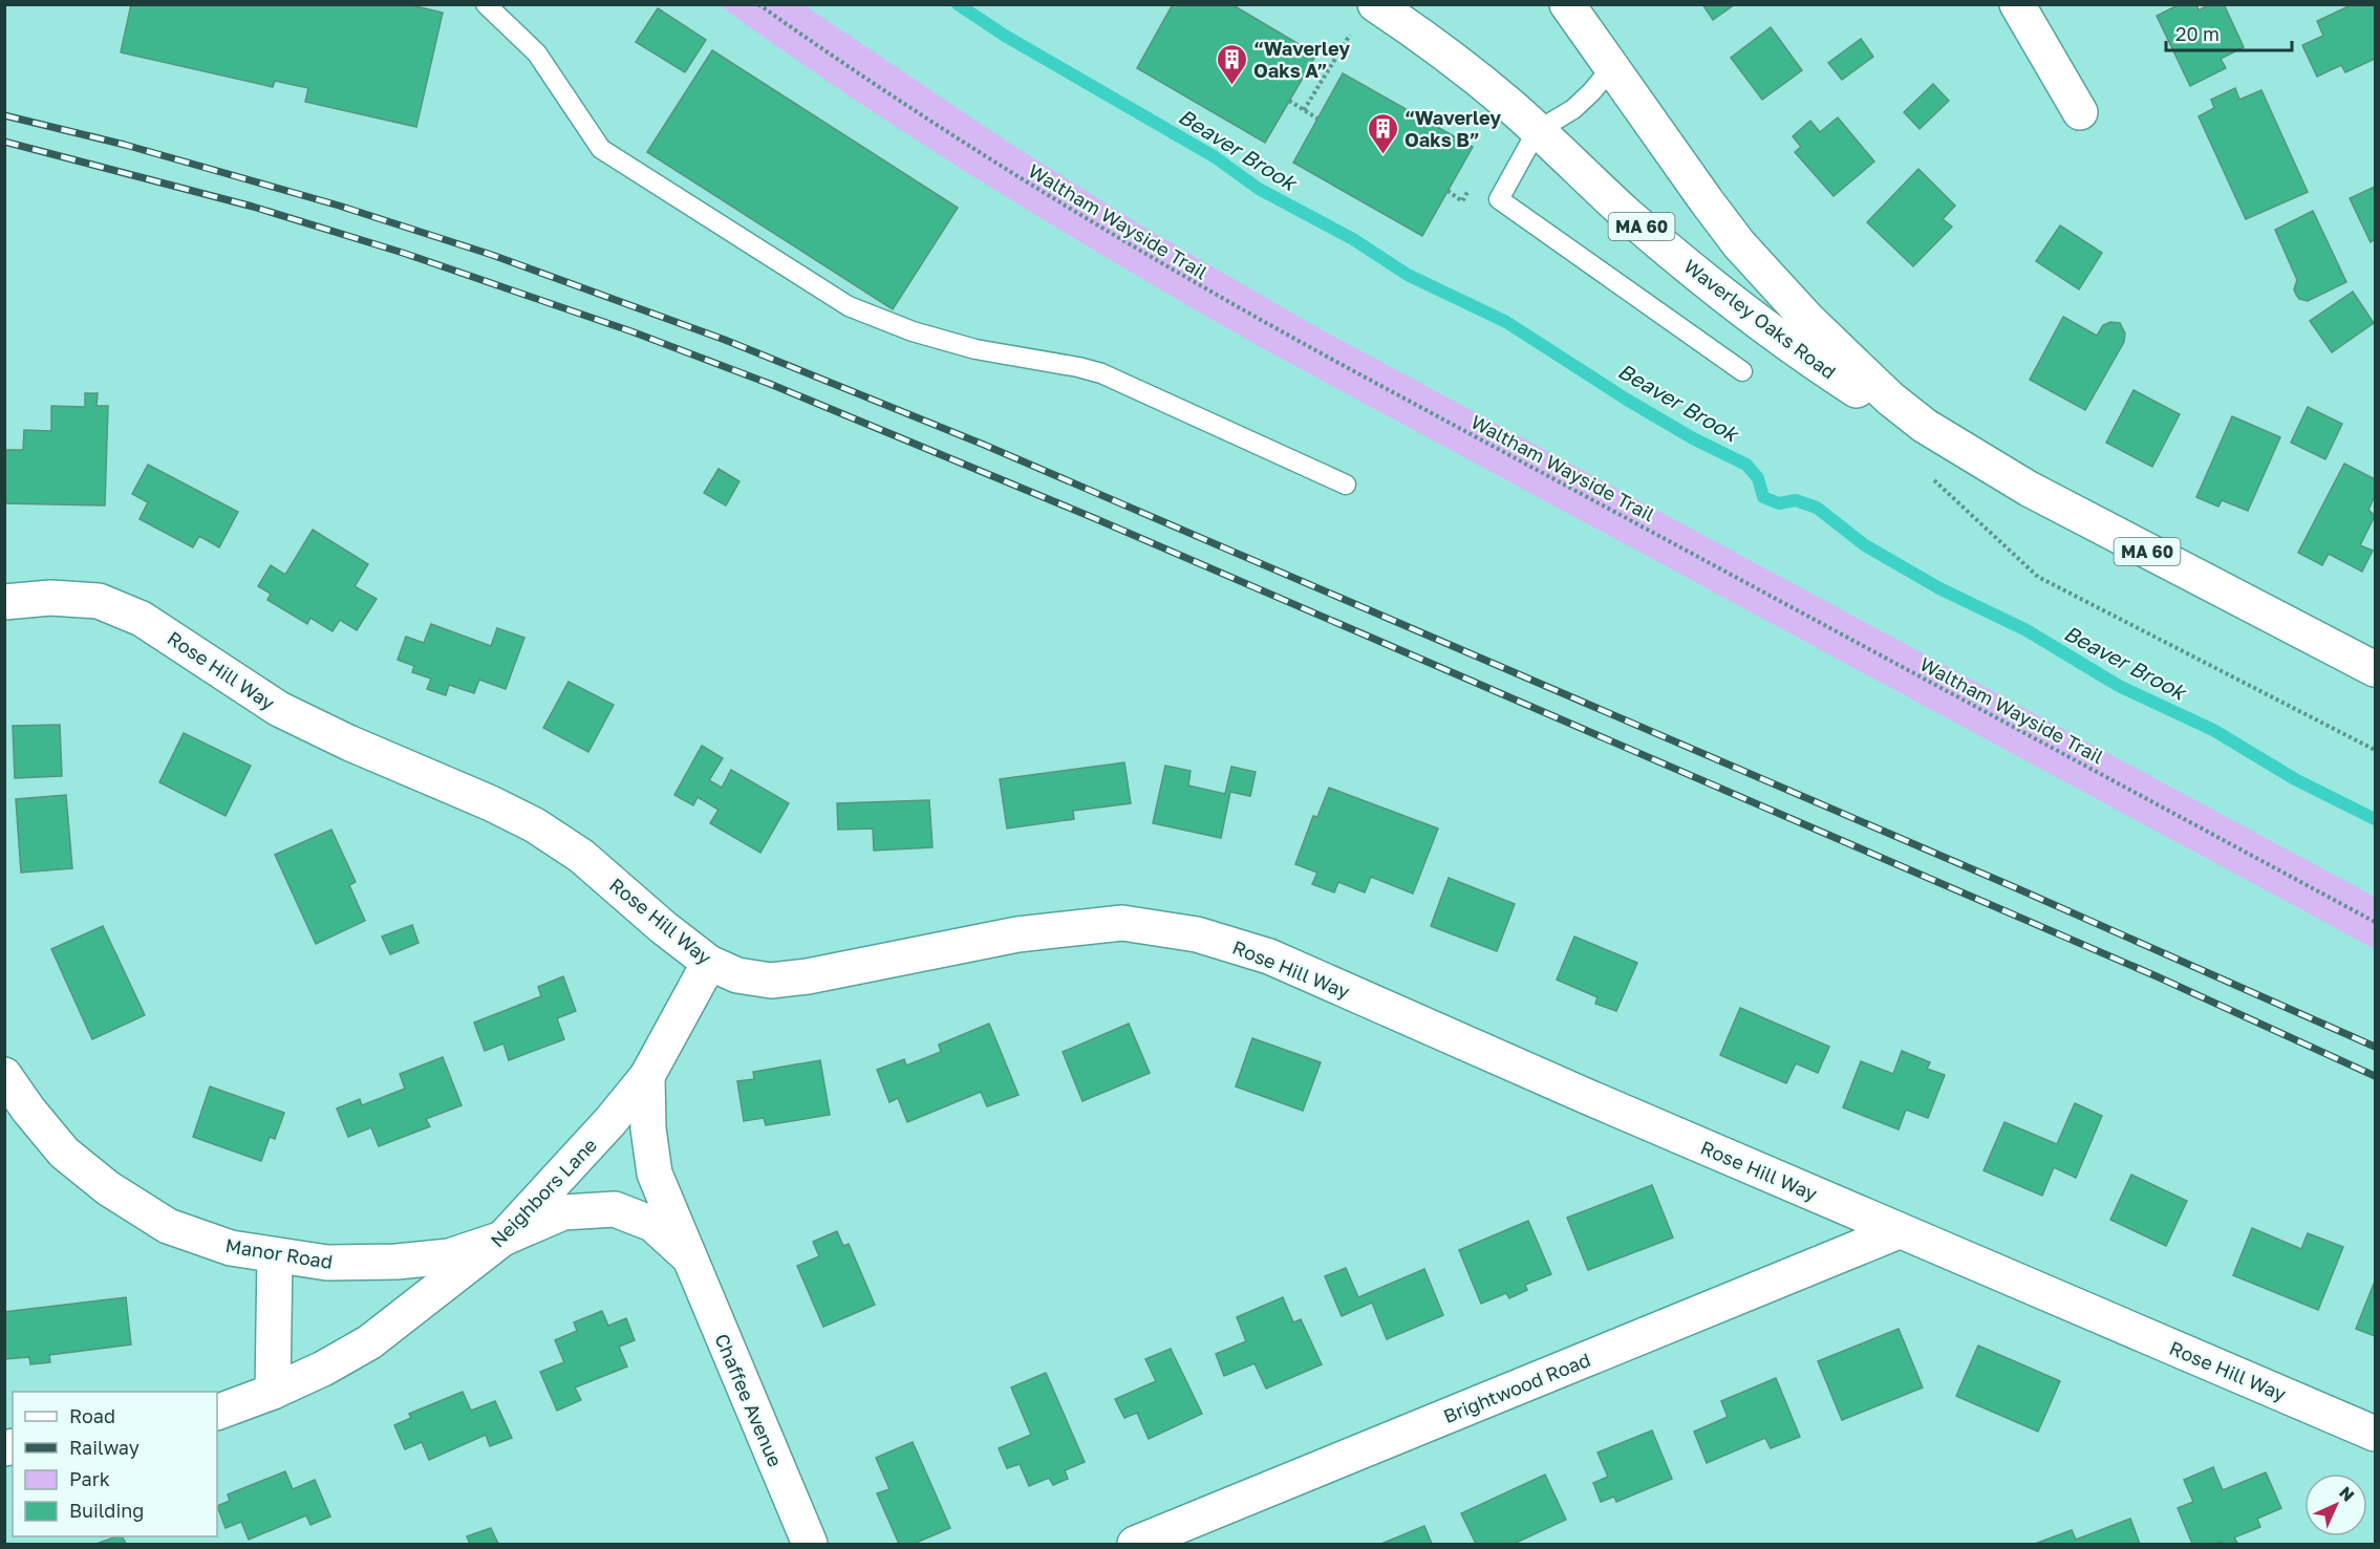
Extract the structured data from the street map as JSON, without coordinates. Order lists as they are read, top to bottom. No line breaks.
{"streets":{"street":["MA 60","Waverley Oaks Road","Rose Hill Way","Neighbors Lane","Manor Road","Brightwood Road","Chaffee Avenue"],"path":["Waltham Wayside Trail"]},"crossings":[["Rose Hill Way","Neighbors Lane"],["Rose Hill Way","Brightwood Road"],["Neighbors Lane","Manor Road"],["Neighbors Lane","Chaffee Avenue"],["Manor Road","Chaffee Avenue"]],"water":["Beaver Brook"],"places":{"building":["“Waverley Oaks A”","“Waverley Oaks B”"]},"legend":["Road","Railway","Park","Building"],"scale_bar":"20 m","north":"top right"}
